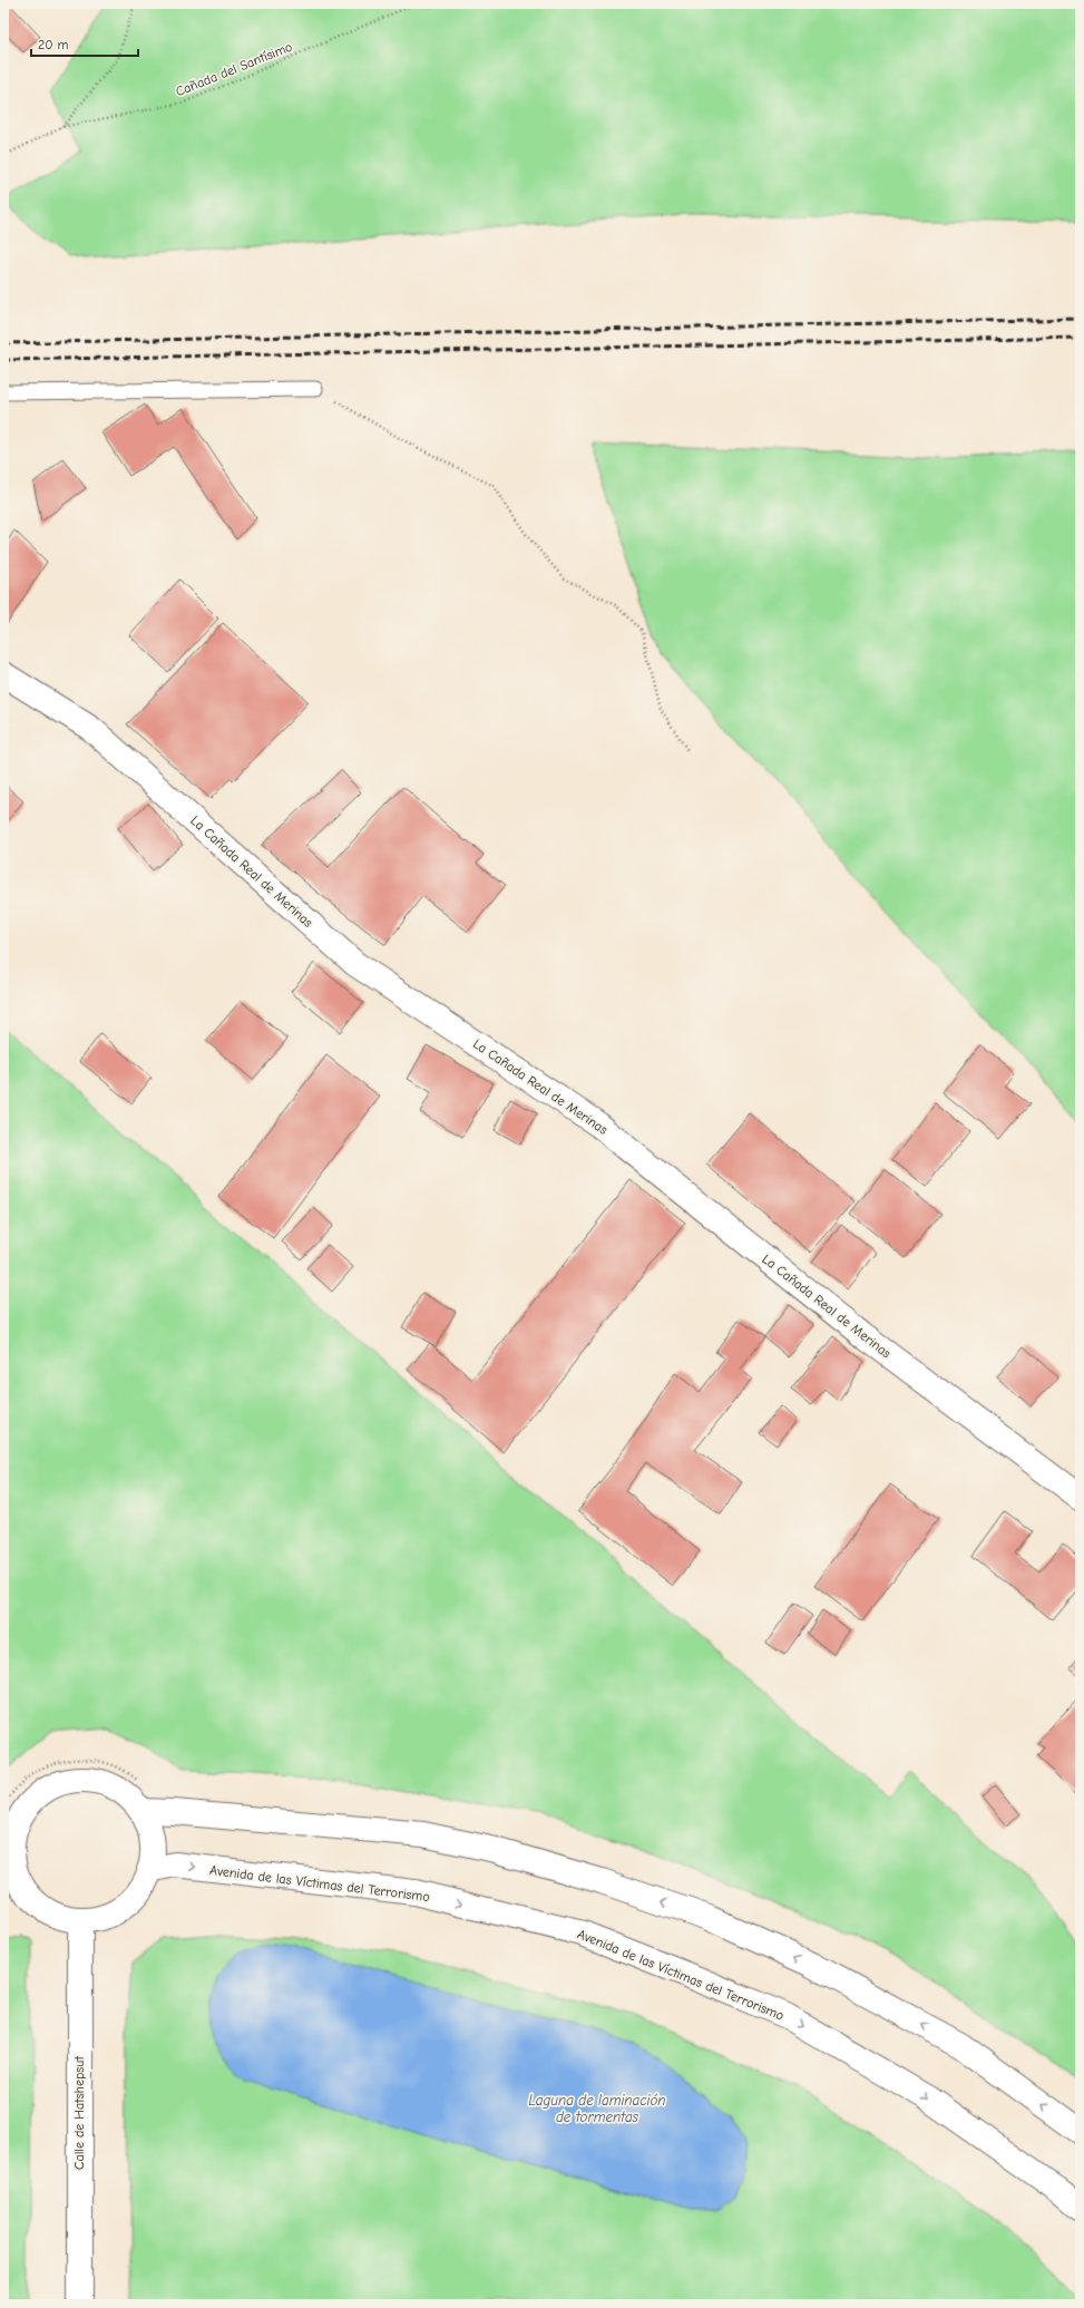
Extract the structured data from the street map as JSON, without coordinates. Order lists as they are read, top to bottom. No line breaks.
{"streets":{"street":["La Cañada Real de Merinas","Avenida de las Víctimas del Terrorismo","Calle de Hatshepsut"],"path":["Cañada del Santísimo"]},"crossings":[["Avenida de las Víctimas del Terrorismo","Calle de Hatshepsut"]],"water":["Laguna de laminación de tormentas"],"scale_bar":"20 m"}
